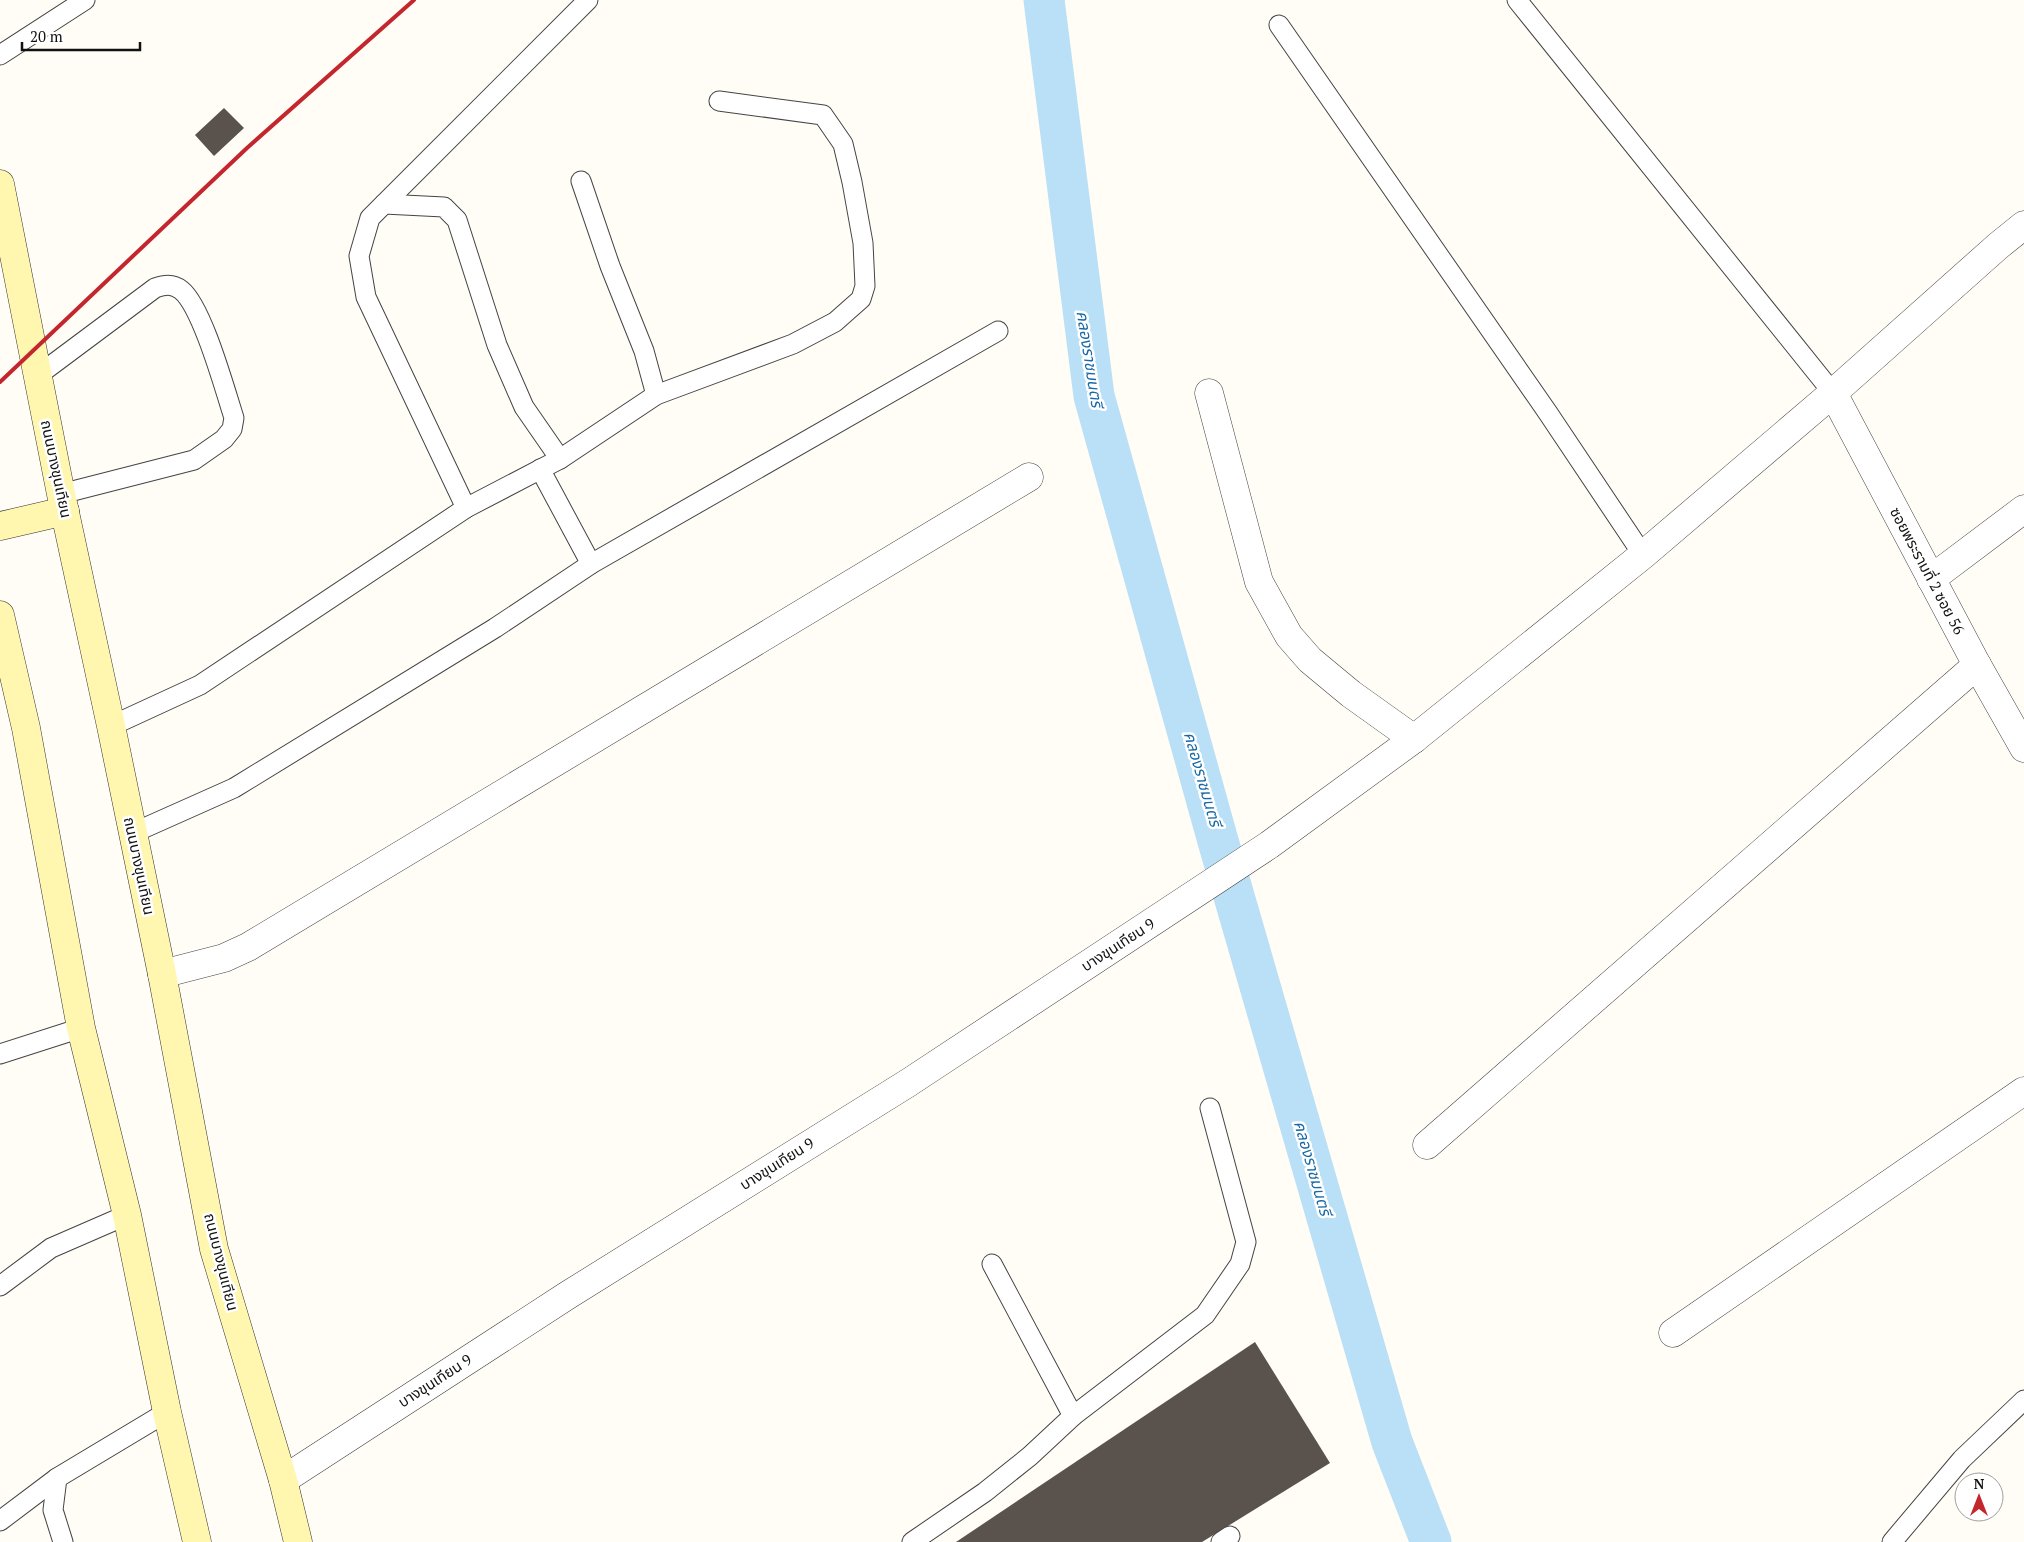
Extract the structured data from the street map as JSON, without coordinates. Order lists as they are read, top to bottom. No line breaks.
{"streets":{"main road":["ถนนบางขุนเทียน"],"street":["ซอยพระรามที่ 2 ซอย 56","บางขุนเทียน 9"]},"crossings":[["ถนนบางขุนเทียน","บางขุนเทียน 9"],["ซอยพระรามที่ 2 ซอย 56","บางขุนเทียน 9"]],"water":["คลองราชมนตรี"],"scale_bar":"20 m","north":"top"}
